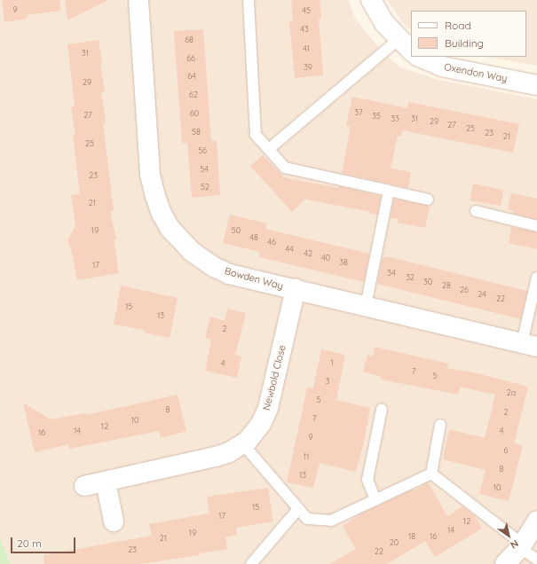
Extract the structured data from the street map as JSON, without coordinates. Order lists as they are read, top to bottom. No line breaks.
{"streets":{"street":["Oxendon Way","Bowden Way","Newbold Close"]},"crossings":[["Bowden Way","Newbold Close"]],"house_numbers":["9","45","43","68","41","31","66","39","64","29","62","37","60","27","35","33","31","29","27","25","58","23","21","25","56","54","23","52","21","19","50","48","46","44","42","40","38","17","34","32","30","28","26","24","22","15","13","2","1","4","7","5","3","2a","5","8","2","7","10","12","14","4","16","9","6","11","8","13","10","15","17","12","14","19","18","16","21","20","23","22"],"legend":["Road","Building"],"scale_bar":"20 m","north":"bottom right"}
